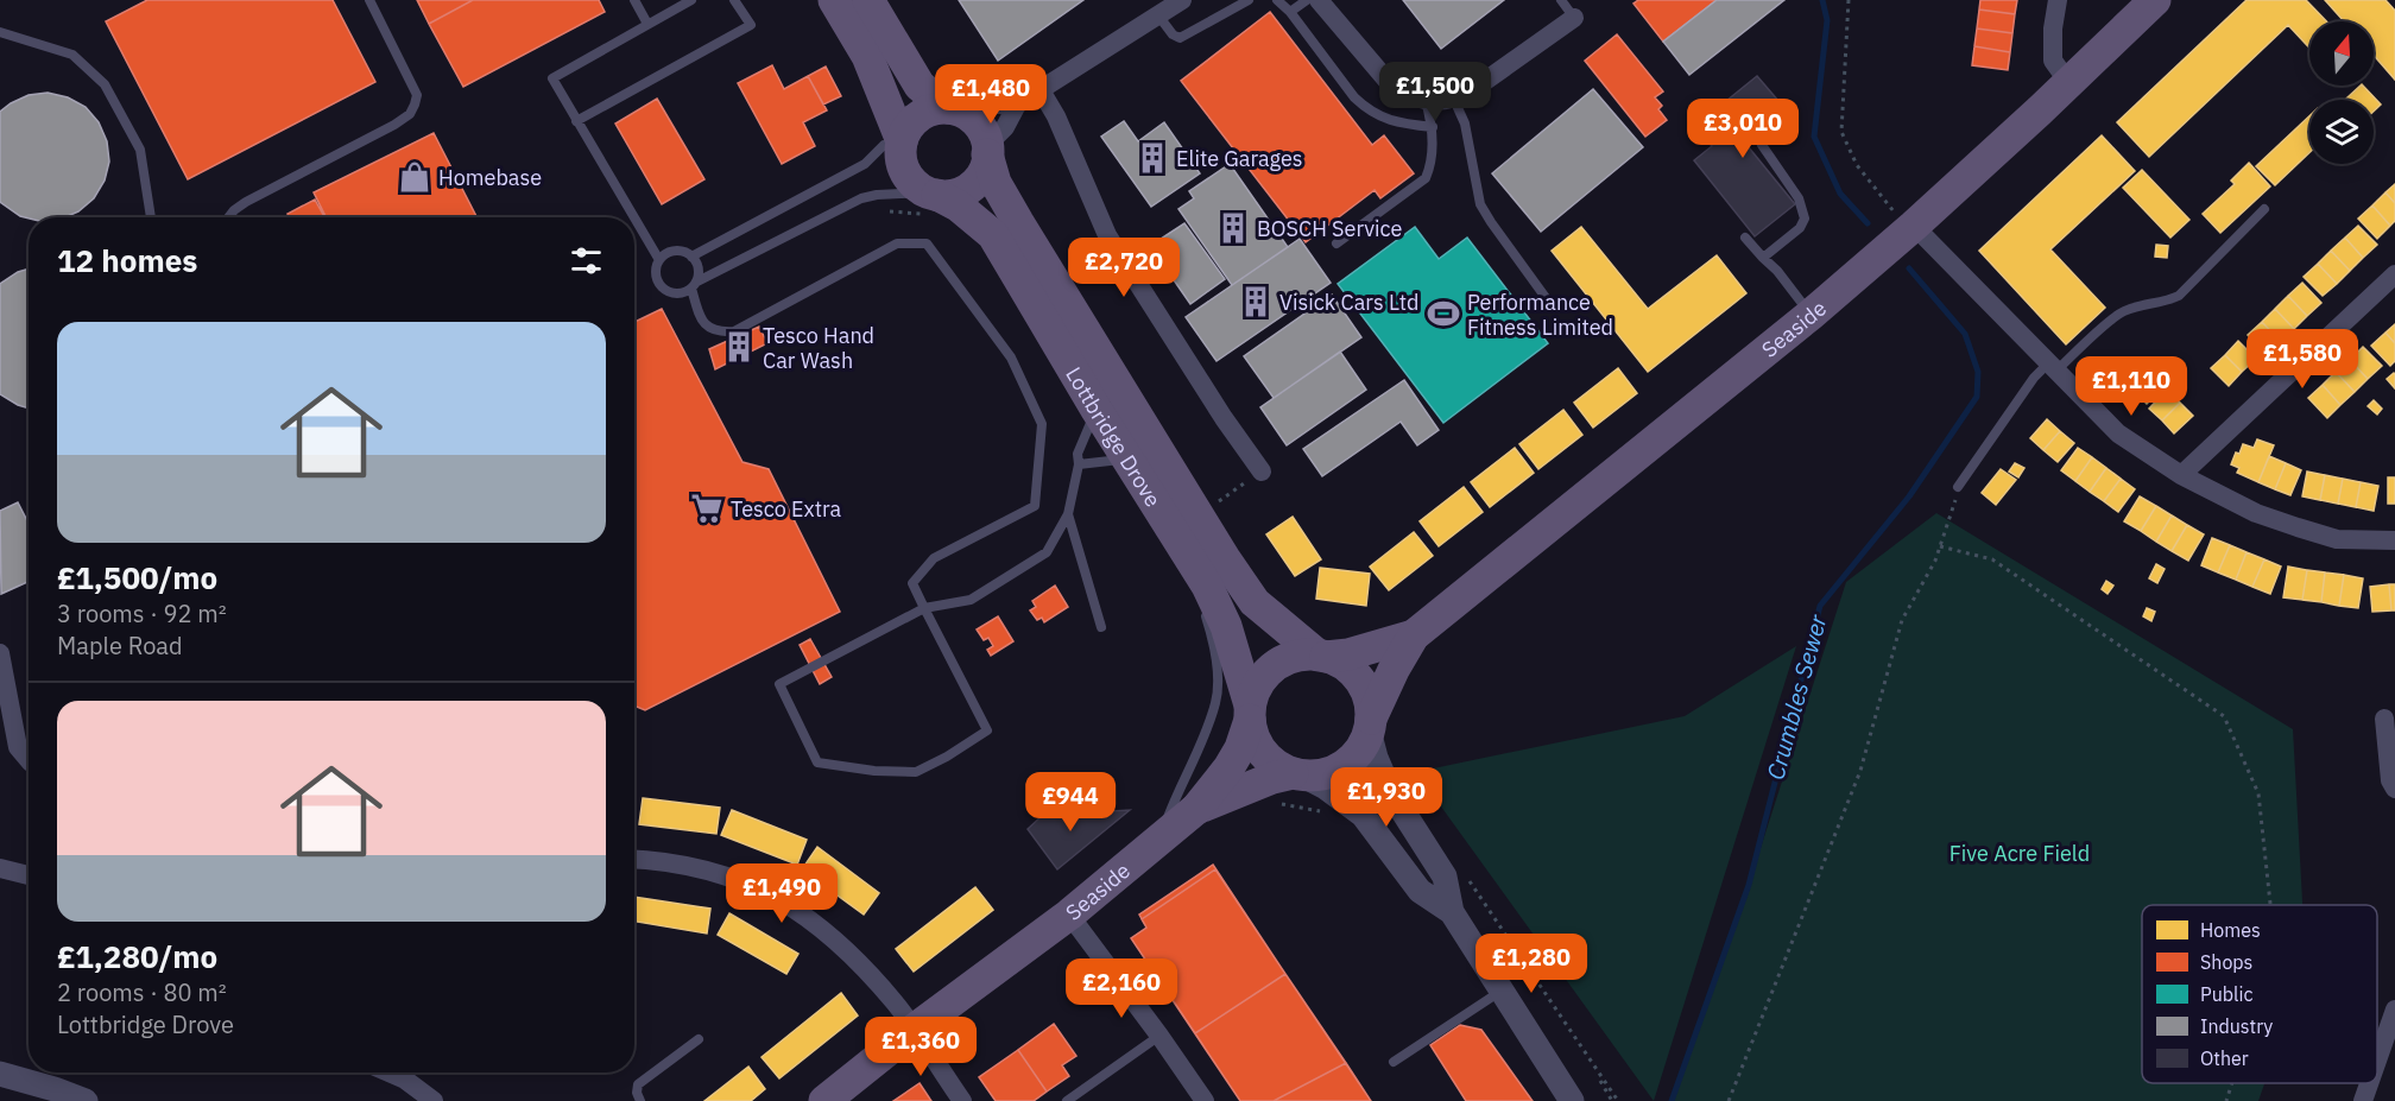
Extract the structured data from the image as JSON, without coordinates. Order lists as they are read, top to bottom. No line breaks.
{"streets":{"main road":["Seaside","Lottbridge Drove"]},"crossings":[["Seaside","Lottbridge Drove"]],"water":["Crumbles Sewer"],"parks":["Five Acre Field"],"places":{"building":["Elite Garages","BOSCH Service","Visick Cars Ltd","Tesco Hand Car Wash"],"shop":["Homebase"],"sports":["Performance Fitness Limited"],"supermarket":["Tesco Extra"]},"legend":["Homes","Shops","Public","Industry","Other"],"north":"top","page":{"price":["£1,500","£1,480","£3,010","£2,720","£1,580","£1,110","£1,930","£944","£1,490","£1,280","£2,160","£1,360"],"heading":"12 homes","list":[{"name":"£1,500/mo","note":"3 rooms · 92 m² · Maple Road"},{"name":"£1,280/mo","note":"2 rooms · 80 m² · Lottbridge Drove"}]}}
